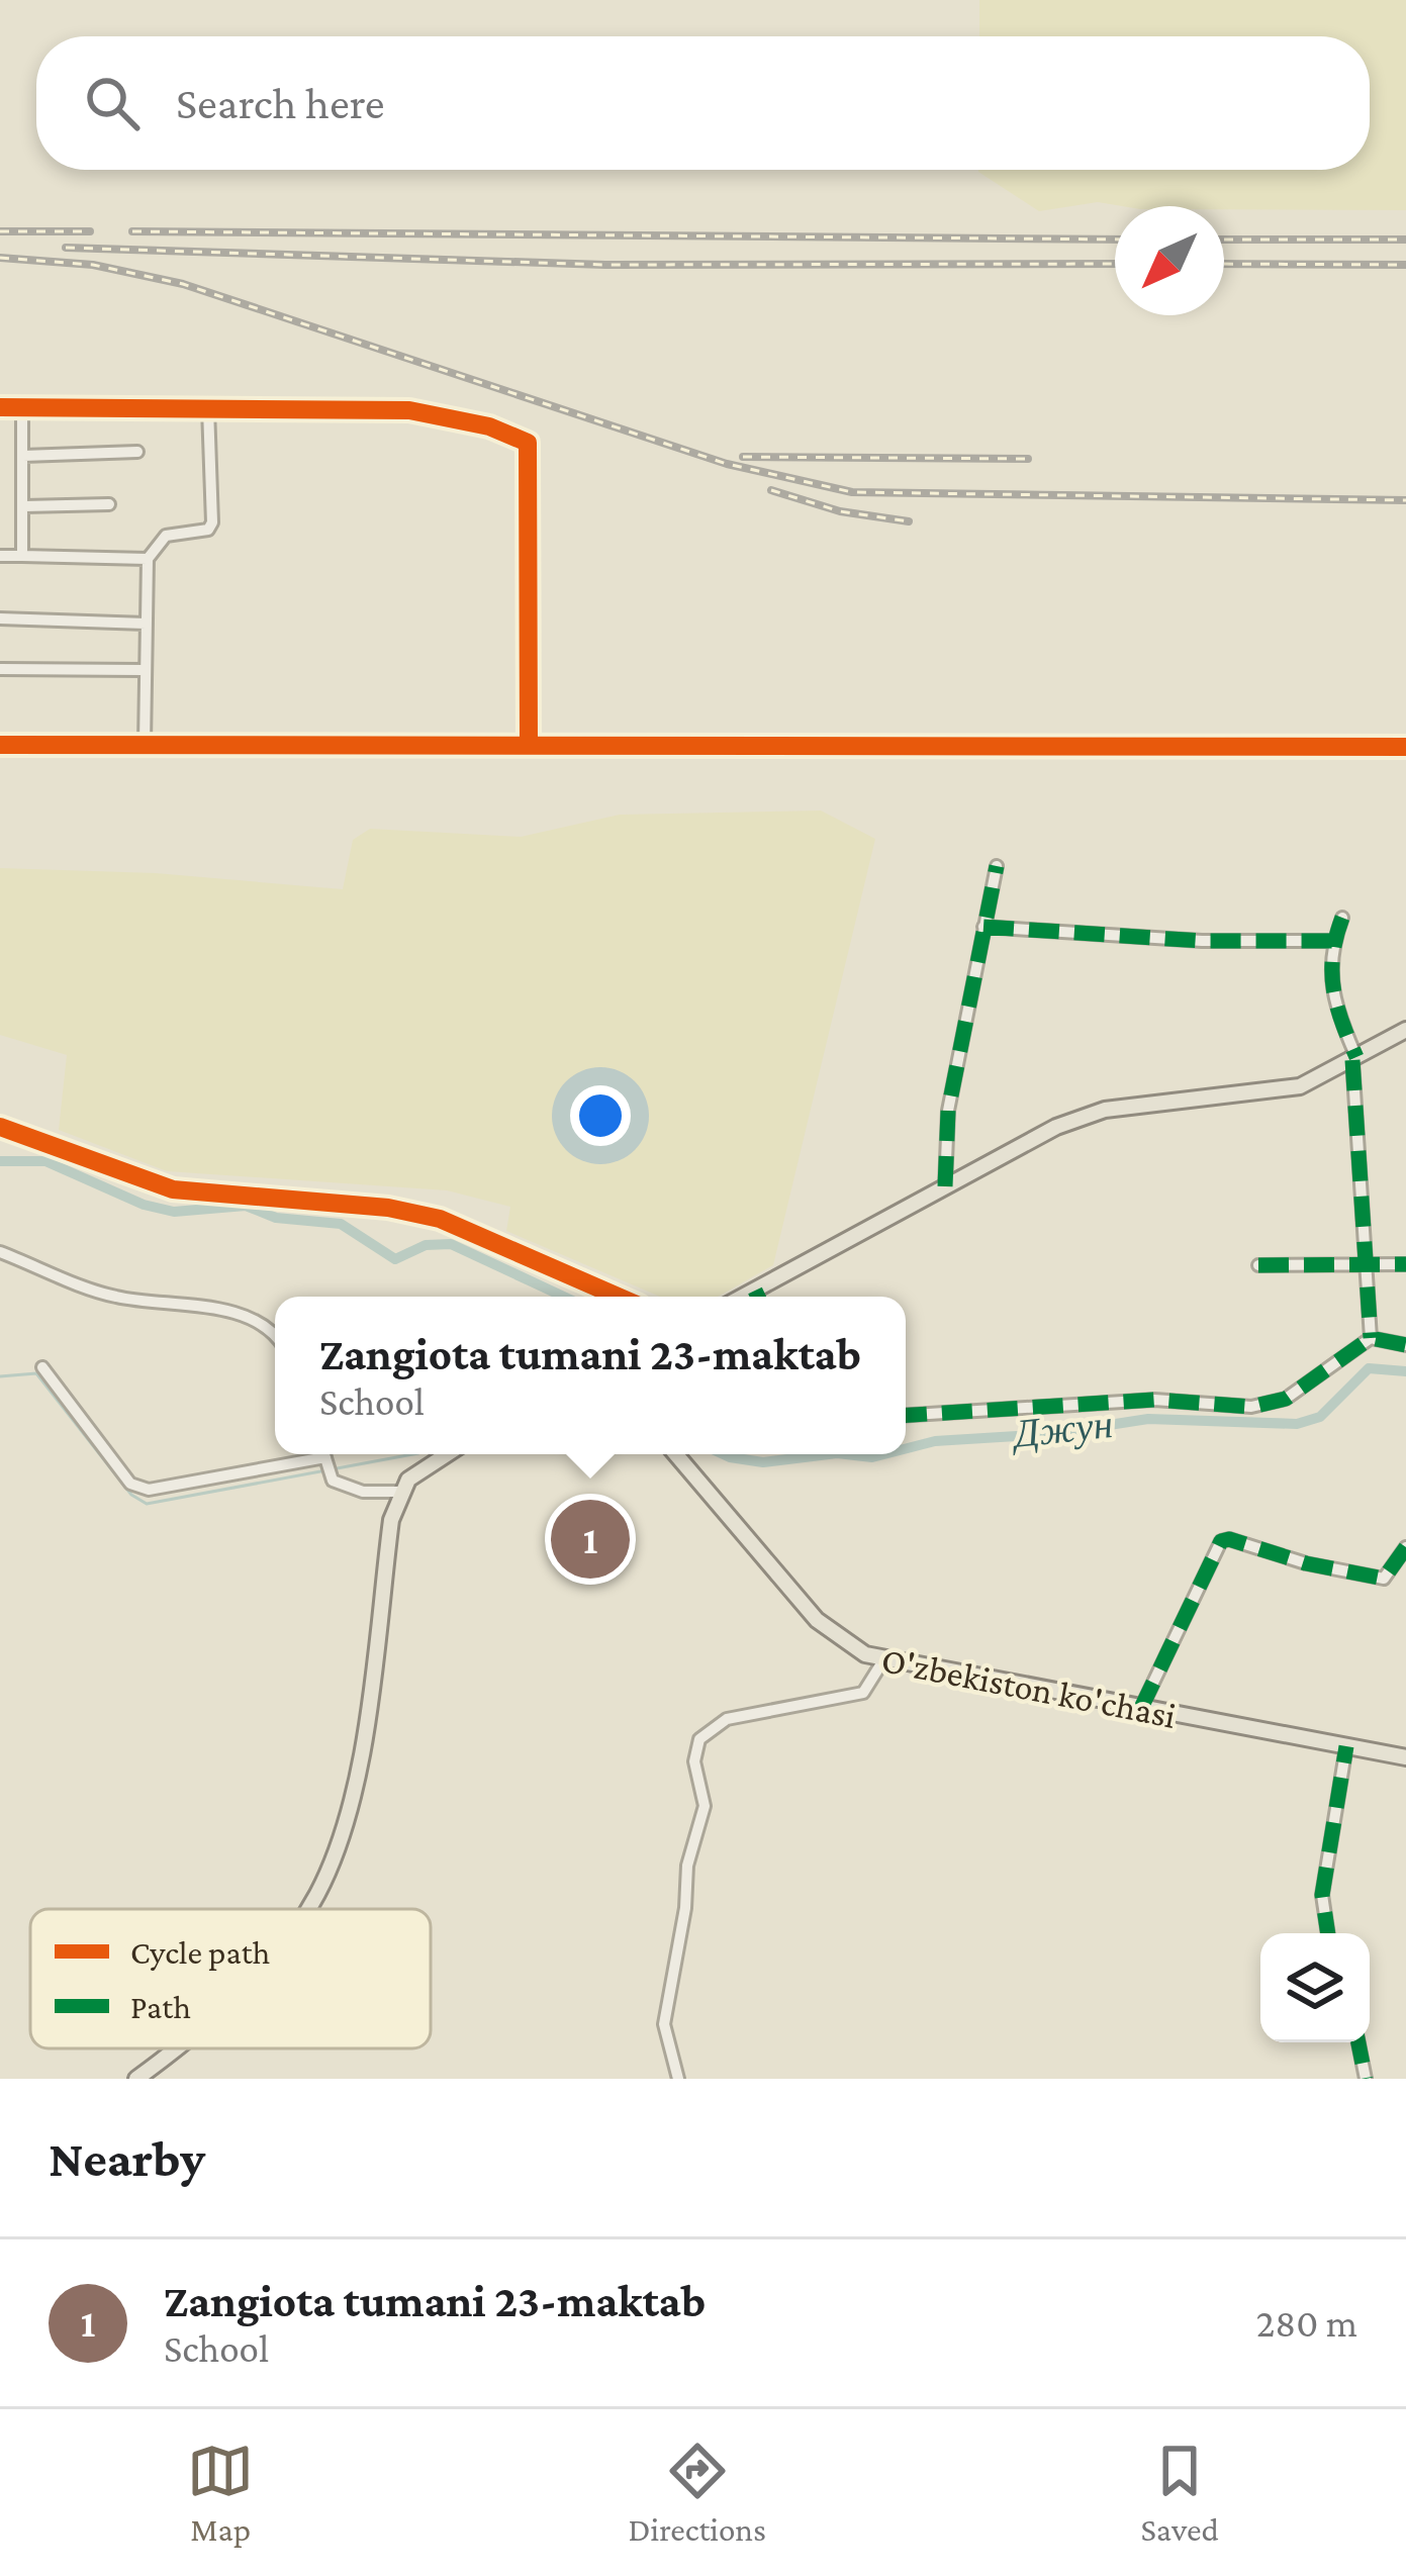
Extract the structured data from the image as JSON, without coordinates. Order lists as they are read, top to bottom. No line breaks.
{"streets":{"main road":["O'zbekiston ko'chasi"]},"water":["Джун"],"legend":["Cycle path","Path"],"north":"bottom left","page":{"search":"Search here","popup":["Zangiota tumani 23-maktab","School"],"pins":"1","heading":"Nearby","list":[{"mark":"1","name":"Zangiota tumani 23-maktab","note":"School","value":"280 m"}],"nav":["Map","Directions","Saved"]}}
